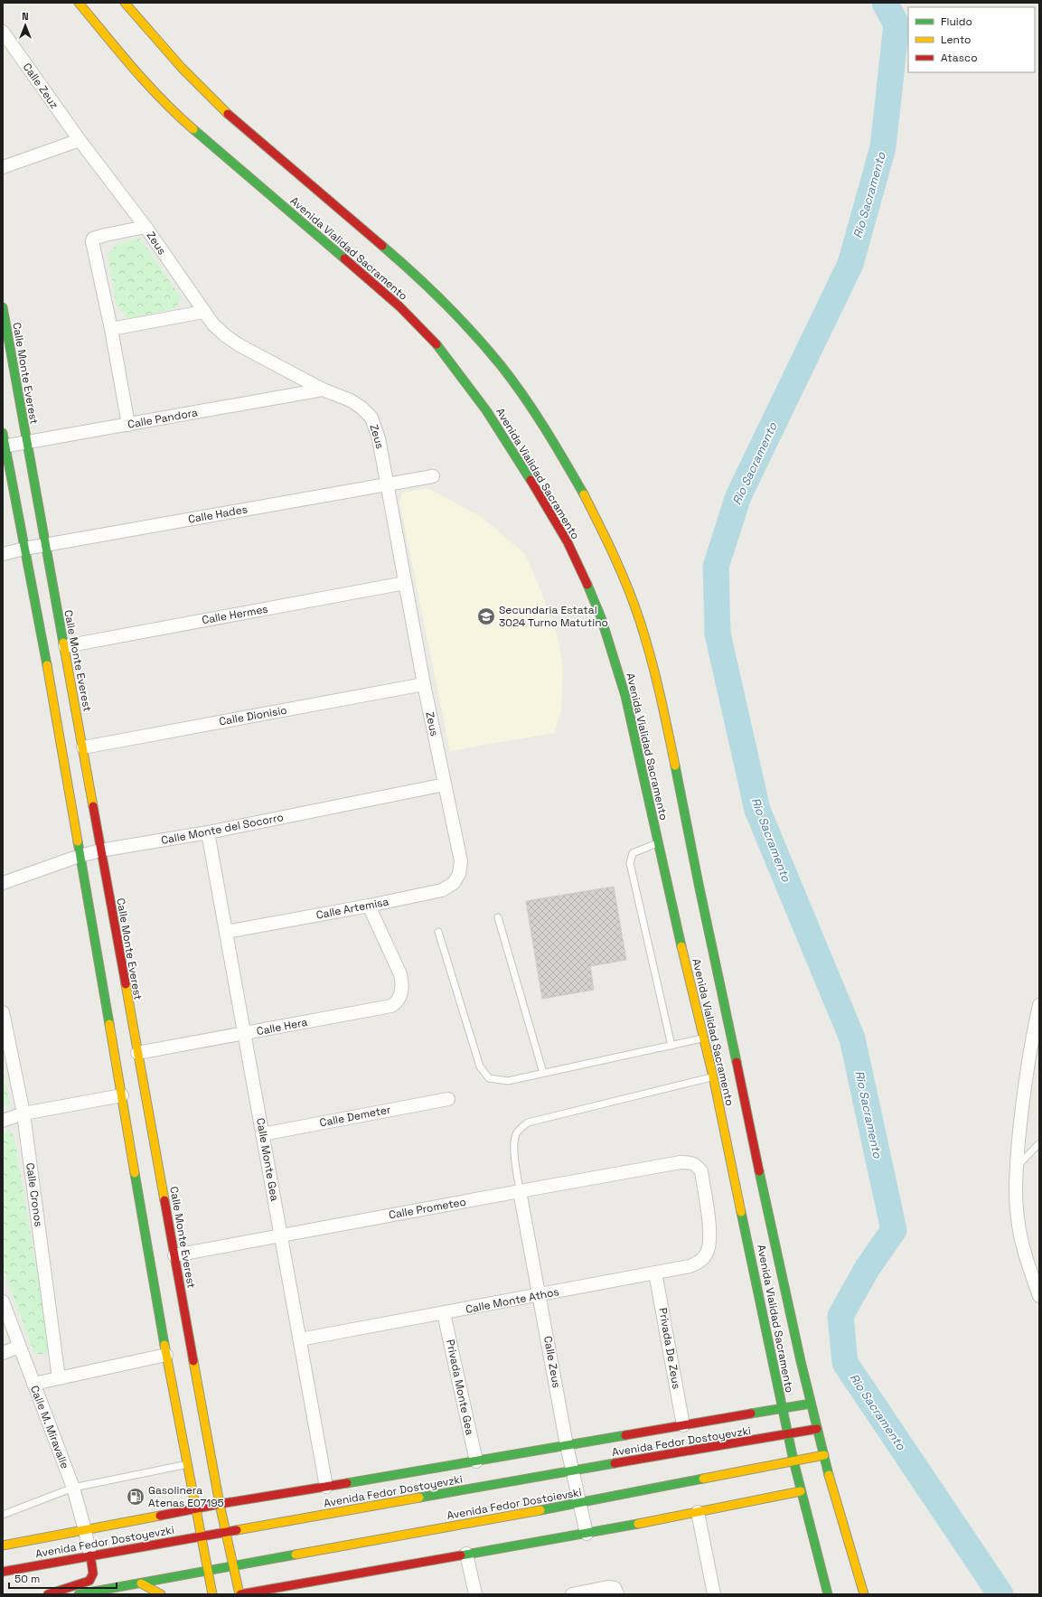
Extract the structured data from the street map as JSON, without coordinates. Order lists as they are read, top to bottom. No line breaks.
{"streets":{"main road":["Avenida Vialidad Sacramento","Calle Monte Everest","Avenida Fedor Dostoyevzki","Avenida Fedor Dostoievski"],"street":["Calle Zeuz","Zeus","Calle Pandora","Calle Hades","Calle Hermes","Calle Dionisio","Calle Monte del Socorro","Calle Artemisa","Calle Hera","Calle Demeter","Calle Monte Gea","Calle Cronos","Calle Prometeo","Calle Monte Athos","Privada De Zeus","Calle Zeus","Privada Monte Gea","Calle M. Miravalle"]},"crossings":[["Calle Zeuz","Zeus"],["Zeus","Calle Pandora"],["Zeus","Calle Hades"],["Zeus","Calle Hermes"],["Zeus","Calle Dionisio"],["Zeus","Calle Monte del Socorro"],["Zeus","Calle Artemisa"],["Avenida Vialidad Sacramento","Avenida Fedor Dostoyevzki"],["Avenida Vialidad Sacramento","Avenida Fedor Dostoievski"],["Calle Monte Everest","Calle Pandora"],["Calle Monte Everest","Calle Hades"],["Calle Monte Everest","Calle Hermes"],["Calle Monte Everest","Calle Dionisio"],["Calle Monte Everest","Calle Monte del Socorro"],["Calle Monte Everest","Calle Hera"],["Calle Monte Everest","Calle Prometeo"],["Calle Monte Everest","Avenida Fedor Dostoyevzki"],["Calle Monte Everest","Avenida Fedor Dostoievski"],["Calle Monte del Socorro","Calle Monte Gea"],["Calle Artemisa","Calle Hera"],["Calle Artemisa","Calle Monte Gea"],["Calle Hera","Calle Monte Gea"],["Calle Demeter","Calle Monte Gea"],["Calle Monte Gea","Calle Prometeo"],["Calle Monte Gea","Calle Monte Athos"],["Calle Monte Gea","Avenida Fedor Dostoyevzki"],["Calle Prometeo","Calle Monte Athos"],["Calle Prometeo","Calle Zeus"],["Calle Monte Athos","Privada De Zeus"],["Calle Monte Athos","Calle Zeus"],["Calle Monte Athos","Privada Monte Gea"],["Privada De Zeus","Avenida Fedor Dostoyevzki"],["Calle Zeus","Avenida Fedor Dostoyevzki"],["Calle Zeus","Avenida Fedor Dostoievski"],["Privada Monte Gea","Avenida Fedor Dostoyevzki"],["Calle M. Miravalle","Avenida Fedor Dostoyevzki"]],"water":["Rio Sacramento"],"places":{"school or university":["Secundaria Estatal 3024 Turno Matutino"],"fuel station":["Gasolinera Atenas E07195"]},"legend":["Fluido","Lento","Atasco"],"scale_bar":"50 m","north":"top"}
